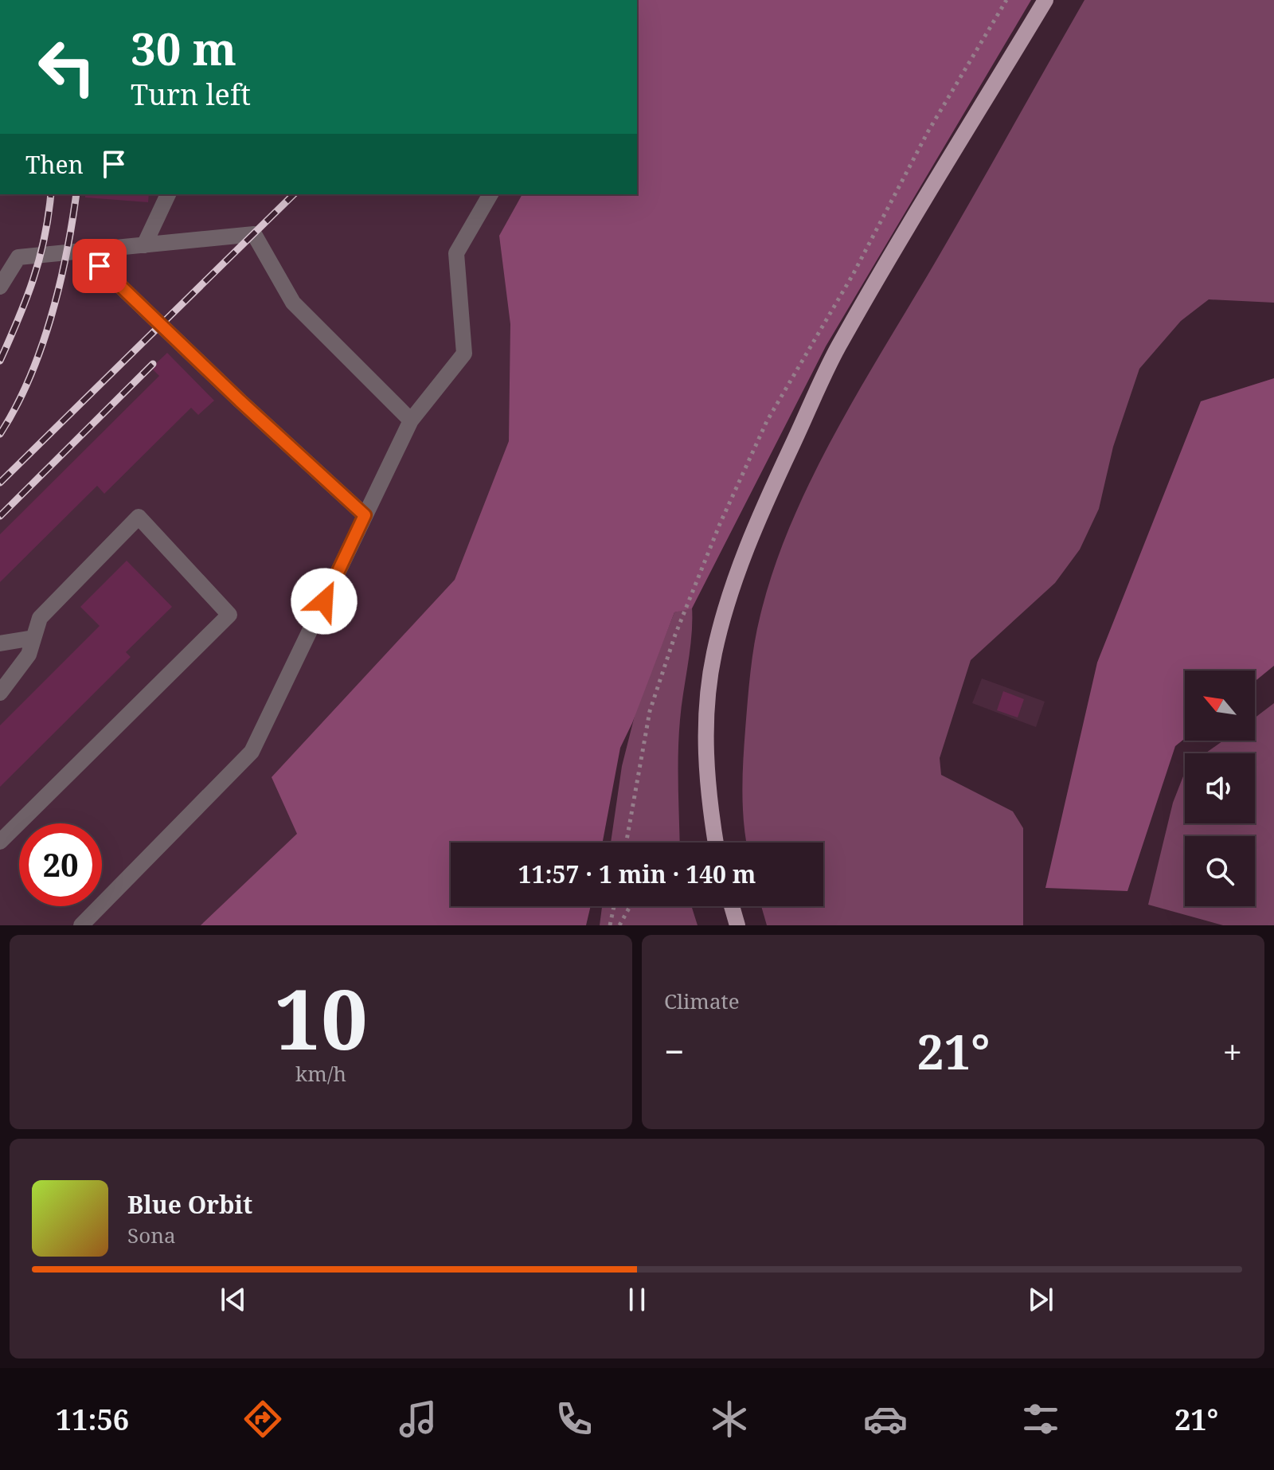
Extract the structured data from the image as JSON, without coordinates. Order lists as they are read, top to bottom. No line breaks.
{"north":"top left","page":{"turn":["30 m","Turn left"],"then":"Then","limit":"20","trip":"11:57 · 1 min · 140 m","tile":[["10","km/h"],"Climate"],"heat":["−","21°","+"],"song":["Blue Orbit","Sona"],"tabs":["11:56","21°"]}}
